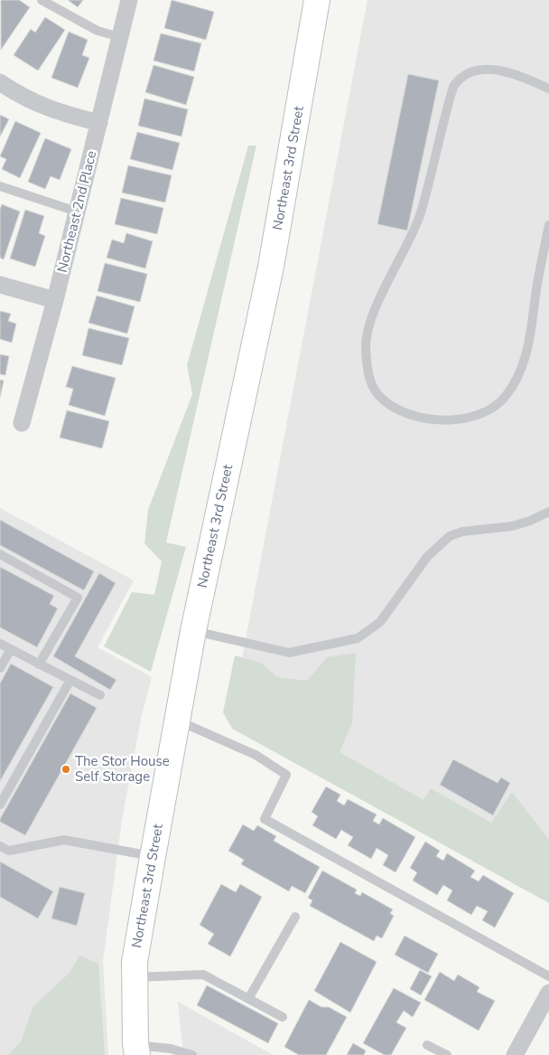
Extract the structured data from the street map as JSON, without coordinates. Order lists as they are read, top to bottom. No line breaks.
{"streets":{"main road":["Northeast 3rd Street"],"street":["Northeast 2nd Place"]},"places":["The Stor House Self Storage"]}
